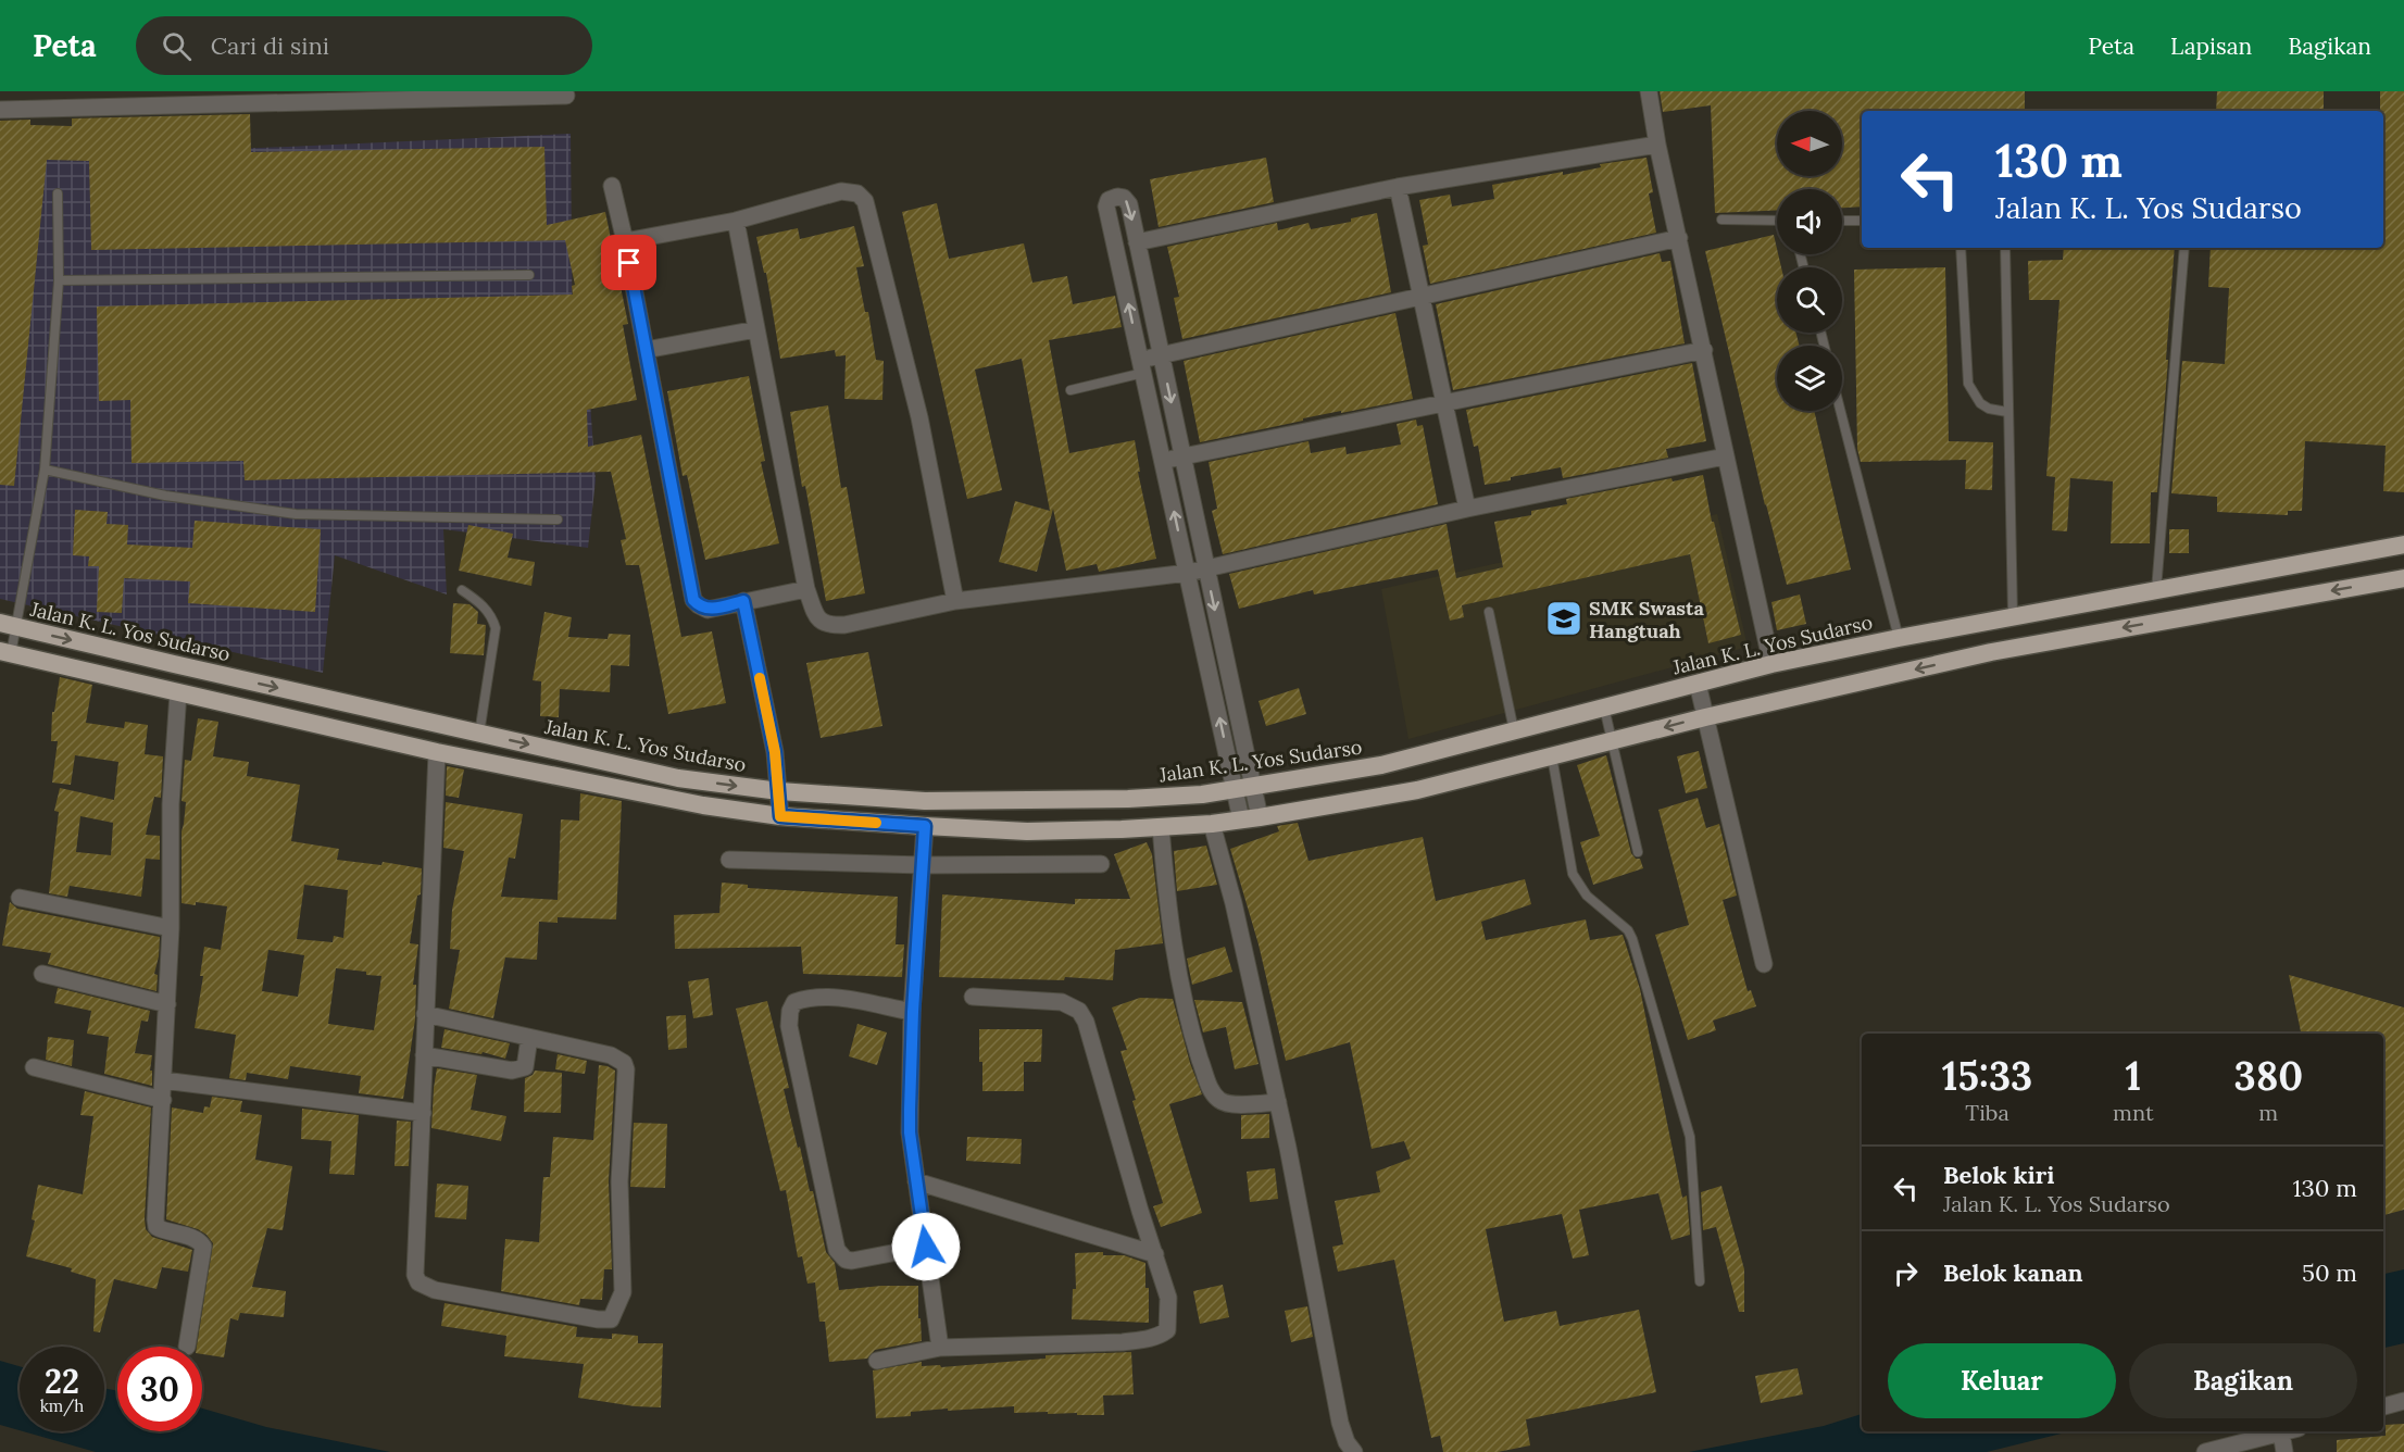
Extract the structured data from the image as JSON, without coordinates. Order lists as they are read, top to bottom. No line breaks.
{"streets":{"highway":["Jalan K. L. Yos Sudarso"]},"places":{"school or university":["SMK Swasta Hangtuah"]},"north":"left","page":{"header":"Peta","search":"Cari di sini","nav":["Peta","Lapisan","Bagikan"],"turn":["130 m","Jalan K. L. Yos Sudarso"],"eta":["15:33","Tiba","1","mnt","380","m"],"list":[{"name":"Belok kiri","note":"Jalan K. L. Yos Sudarso","value":"130 m"},{"name":"Belok kanan","value":"50 m"}],"buttons":["Keluar","Bagikan"],"speed":"22 km/h","limit":"30"}}
